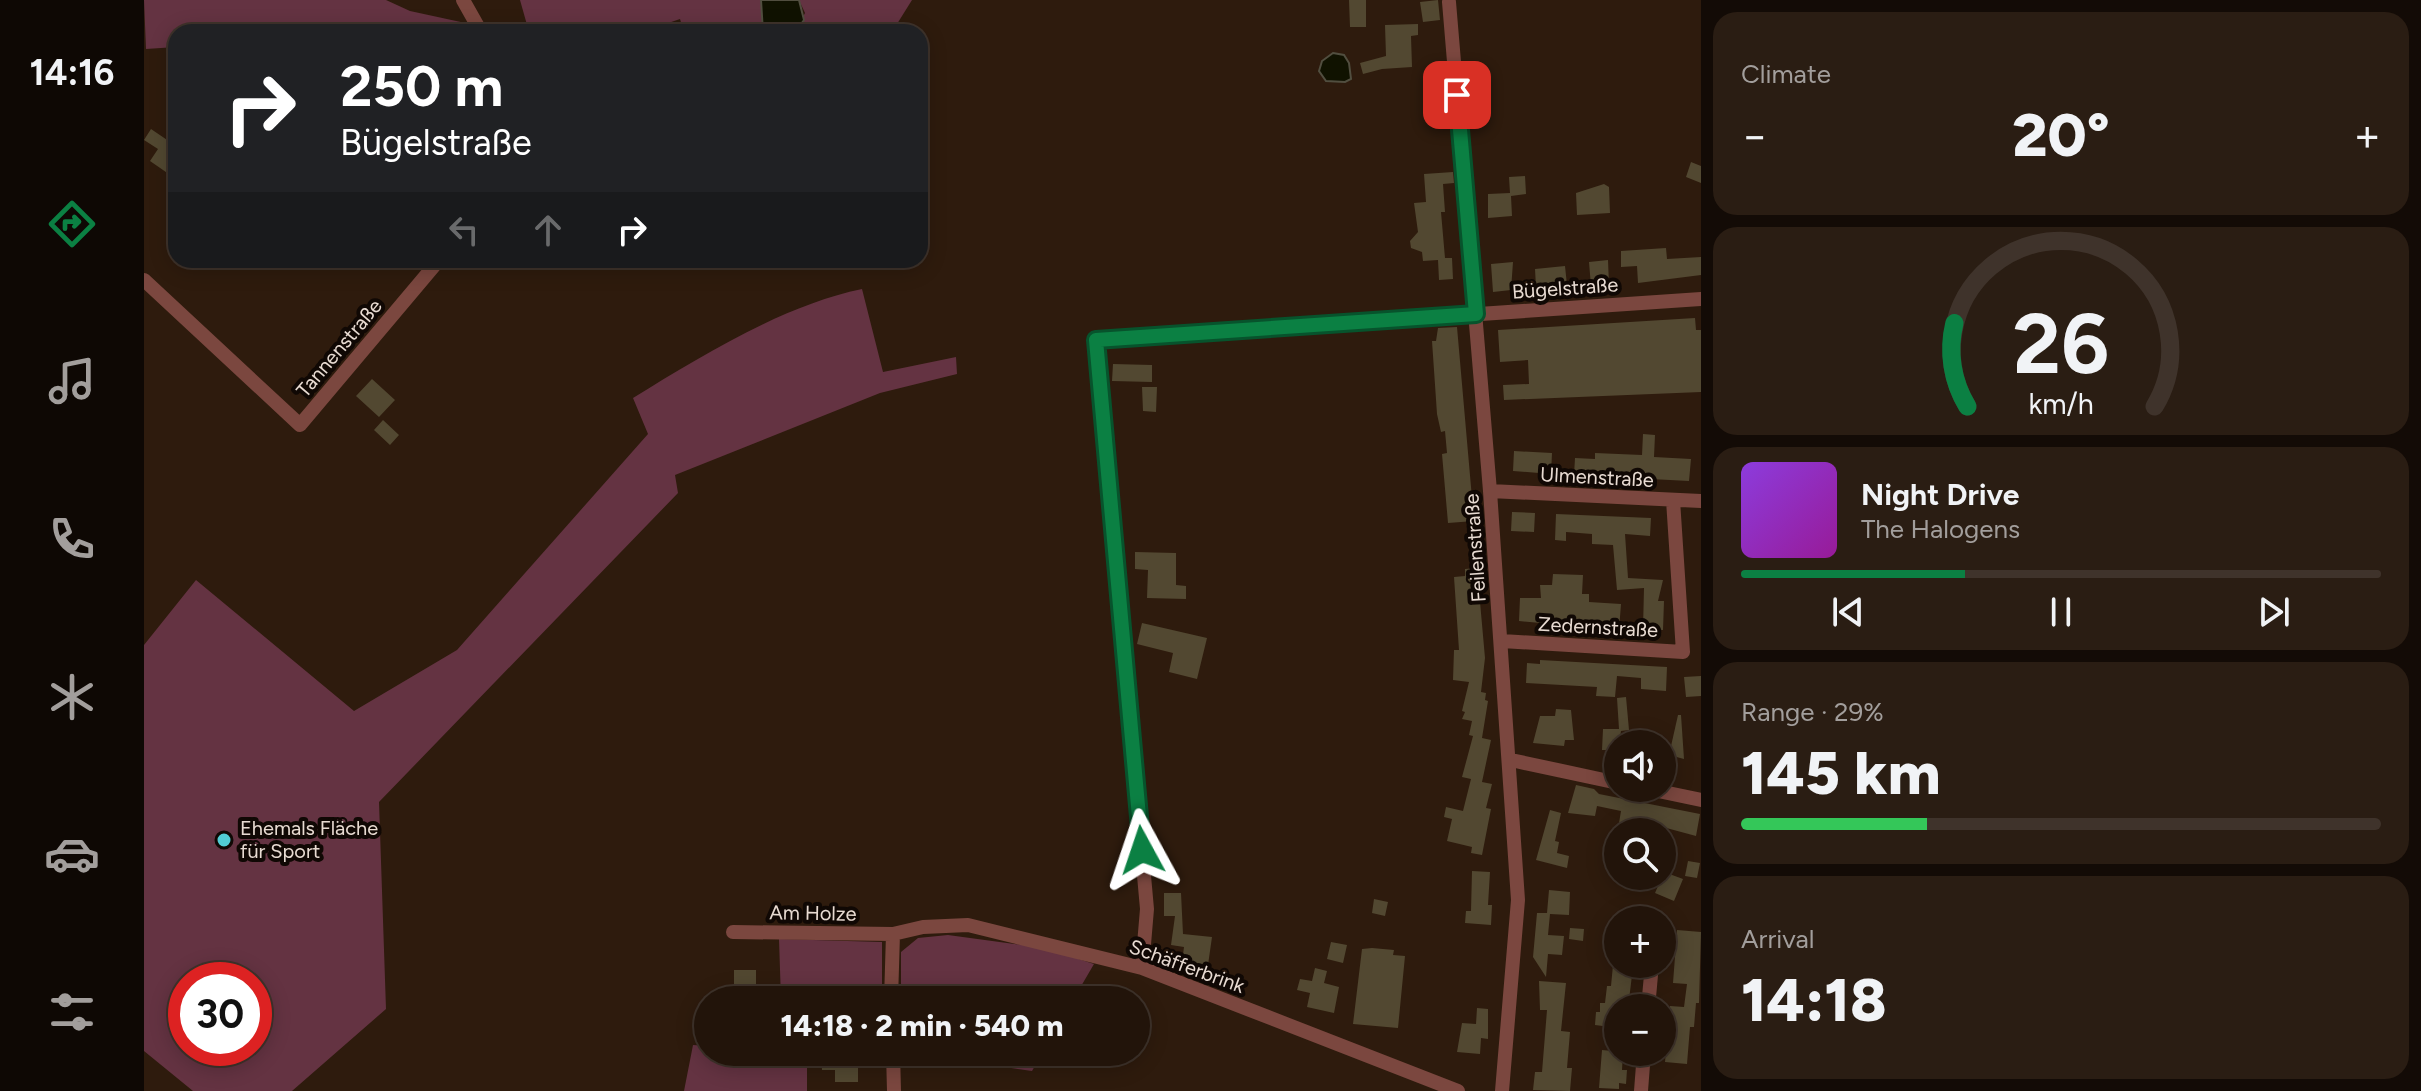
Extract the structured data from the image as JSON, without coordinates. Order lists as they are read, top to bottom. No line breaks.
{"streets":{"street":["Bügelstraße","Tannenstraße","Ulmenstraße","Feilenstraße","Zedernstraße","Am Holze","Schäfferbrink"]},"crossings":[["Bügelstraße","Feilenstraße"],["Bügelstraße","Schäfferbrink"],["Ulmenstraße","Feilenstraße"],["Ulmenstraße","Zedernstraße"],["Feilenstraße","Zedernstraße"],["Am Holze","Schäfferbrink"]],"places":["Ehemals Fläche für Sport"],"page":{"tabs":"14:16","tile":["Climate",["Range · 29%","145 km"],["Arrival","14:18"]],"turn":["250 m","Bügelstraße"],"heat":["−","20°","+"],"song":["Night Drive","The Halogens"],"map_buttons":["+","−"],"limit":"30","trip":"14:18 · 2 min · 540 m","gauge":["26","km/h"]}}
